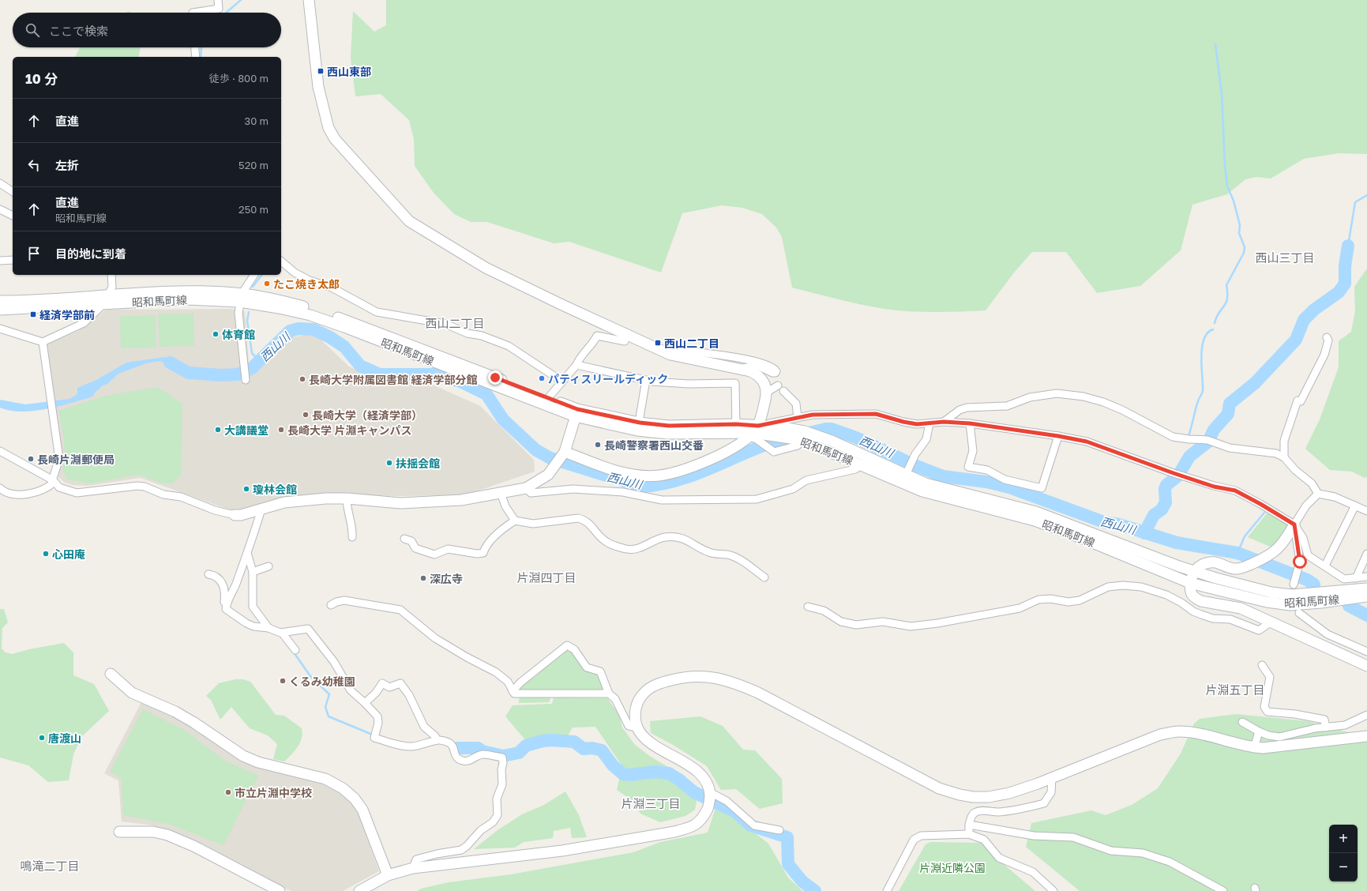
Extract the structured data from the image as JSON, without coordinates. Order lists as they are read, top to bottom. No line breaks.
{"streets":{"street":["昭和馬町線"]},"districts":["西山三丁目","西山二丁目","片淵四丁目","片淵五丁目","片淵三丁目","鳴滝二丁目"],"water":["西山川"],"parks":["片淵近隣公園"],"places":{"transit":["西山東部","経済学部前","西山二丁目"],"other":["たこ焼き太郎","体育館","パティスリールディック","長崎大学附属図書館 経済学部分館","長崎大学（経済学部）","大講議堂","長崎大学 片淵キャンパス","長崎警察署西山交番","長崎片淵郵便局","扶揺会館","瓊林会館","心田庵","深広寺","くるみ幼稚園","唐渡山","市立片淵中学校"]},"page":{"search":"ここで検索","heading":["10 分","徒歩 · 800 m"],"list":[["直進","30 m"],["左折","520 m"],["直進","昭和馬町線","250 m"],"目的地に到着"],"map_buttons":["+","−"]}}
